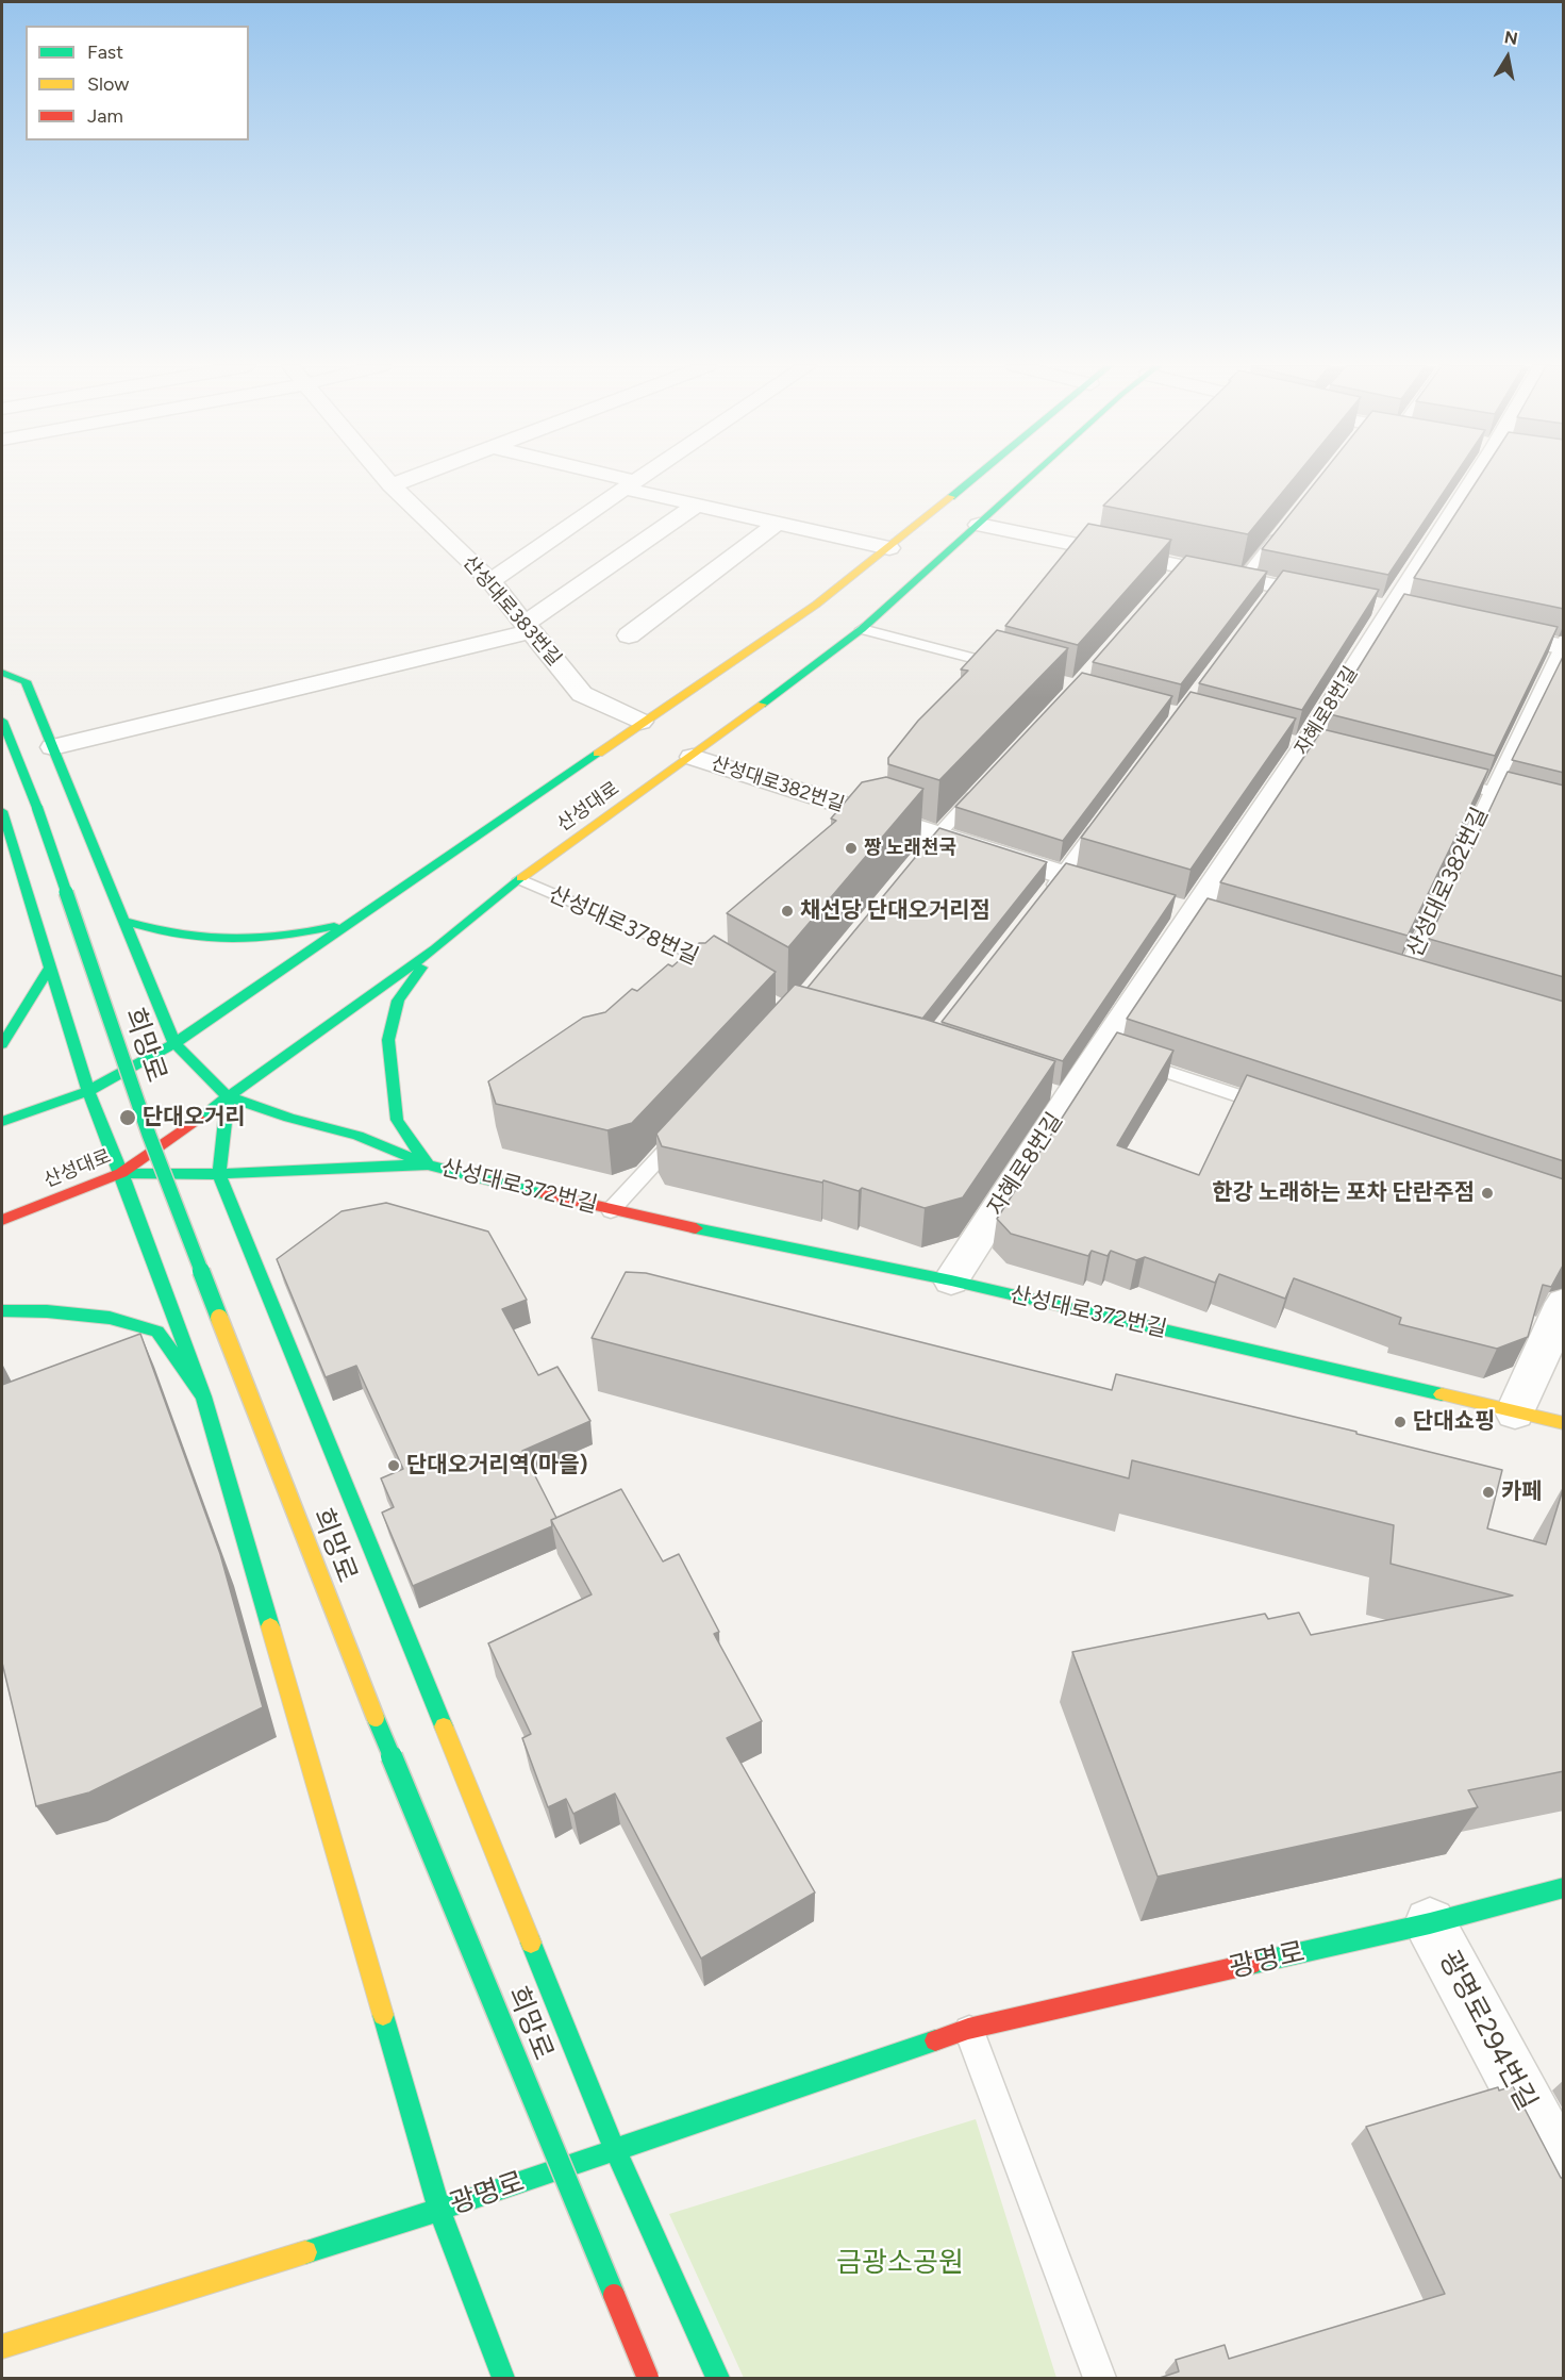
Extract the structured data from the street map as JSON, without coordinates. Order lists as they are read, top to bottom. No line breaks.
{"streets":{"main road":["산성대로","희망로","산성대로372번길","광명로"],"street":["산성대로383번길","자혜로8번길","산성대로382번길","광명로294번길"],"lane":["산성대로378번길"]},"crossings":[["산성대로383번길","산성대로"],["자혜로8번길","산성대로372번길"],["산성대로382번길","산성대로"],["산성대로","산성대로378번길"],["광명로","광명로294번길"]],"parks":["금광소공원"],"places":["짱 노래천국","채선당 단대오거리점","단대오거리","한강 노래하는 포차 단란주점","단대쇼핑","단대오거리역(마을)","카페"],"legend":["Fast","Slow","Jam"],"north":"top"}
